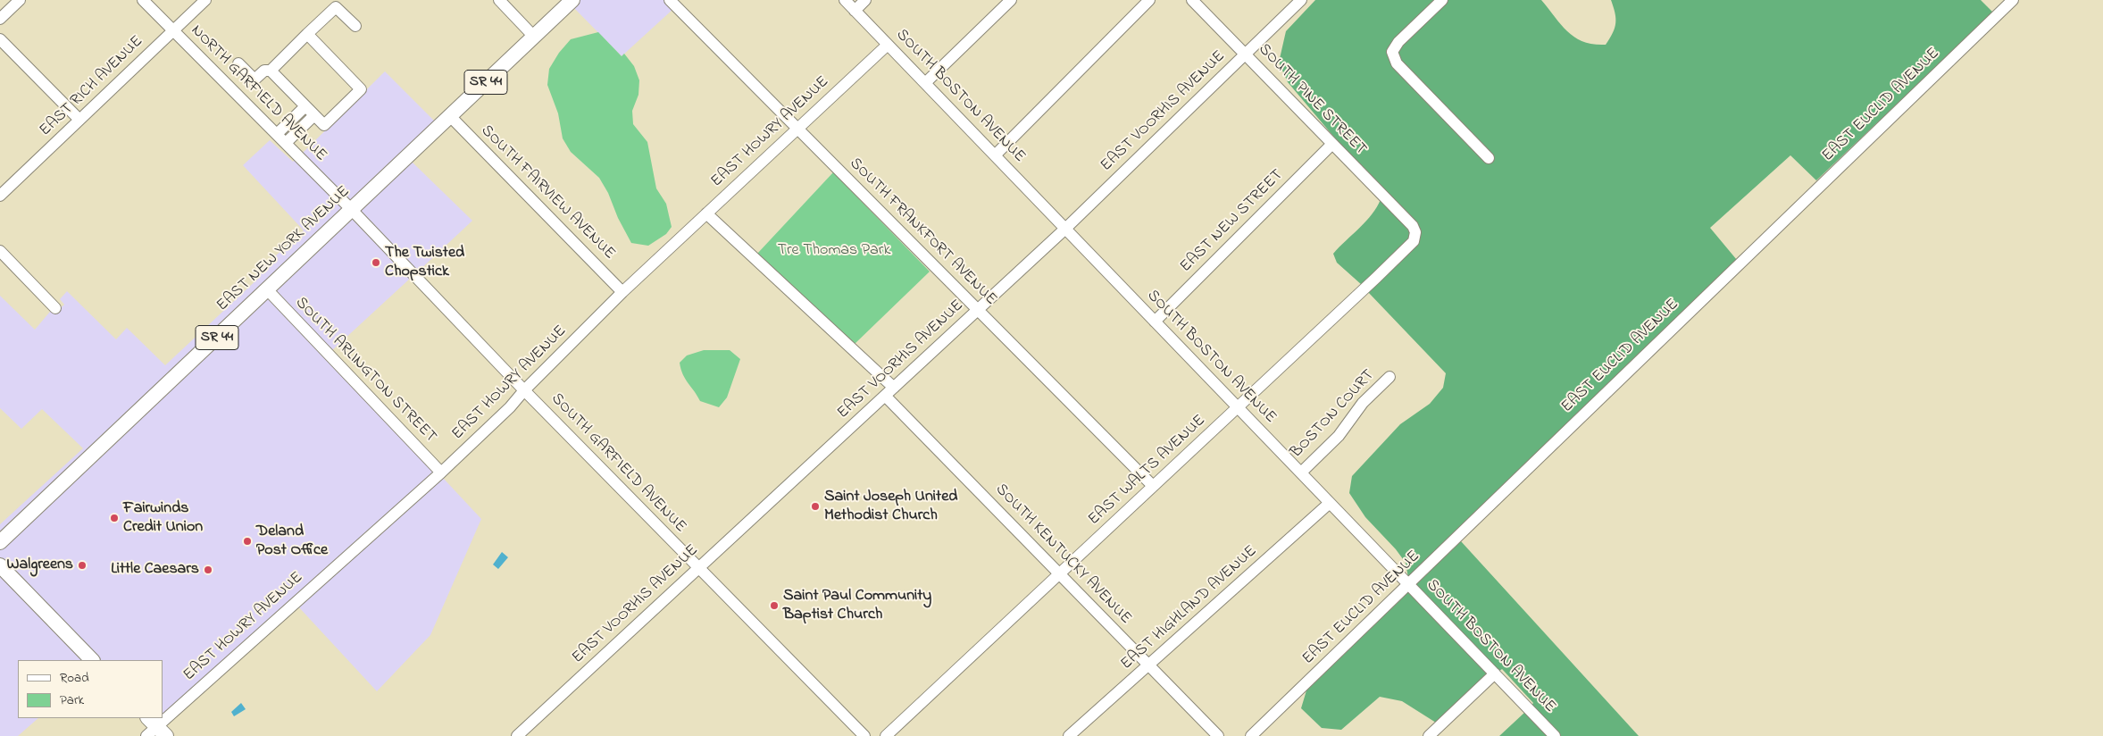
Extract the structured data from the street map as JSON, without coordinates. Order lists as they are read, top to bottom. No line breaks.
{"streets":{"main road":["SR 44","EAST NEW YORK AVENUE"],"street":["EAST RICH AVENUE","NORTH GARFIELD AVENUE","SOUTH BOSTON AVENUE","SOUTH PINE STREET","EAST EUCLID AVENUE","EAST VOORHIS AVENUE","EAST HOWRY AVENUE","SOUTH FAIRVIEW AVENUE","EAST NEW STREET","SOUTH FRANKFORT AVENUE","SOUTH ARLINGTON STREET","BOSTON COURT","SOUTH GARFIELD AVENUE","EAST WALTS AVENUE","SOUTH KENTUCKY AVENUE","EAST HIGHLAND AVENUE"]},"crossings":[["EAST RICH AVENUE","NORTH GARFIELD AVENUE"],["NORTH GARFIELD AVENUE","EAST NEW YORK AVENUE"],["NORTH GARFIELD AVENUE","SOUTH GARFIELD AVENUE"],["SOUTH BOSTON AVENUE","EAST EUCLID AVENUE"],["SOUTH BOSTON AVENUE","EAST VOORHIS AVENUE"],["SOUTH BOSTON AVENUE","EAST HOWRY AVENUE"],["SOUTH BOSTON AVENUE","EAST NEW STREET"],["SOUTH BOSTON AVENUE","BOSTON COURT"],["SOUTH BOSTON AVENUE","EAST WALTS AVENUE"],["SOUTH BOSTON AVENUE","EAST HIGHLAND AVENUE"],["SOUTH PINE STREET","EAST VOORHIS AVENUE"],["SOUTH PINE STREET","EAST NEW STREET"],["SOUTH PINE STREET","EAST WALTS AVENUE"],["EAST VOORHIS AVENUE","SOUTH FRANKFORT AVENUE"],["EAST VOORHIS AVENUE","SOUTH GARFIELD AVENUE"],["EAST VOORHIS AVENUE","SOUTH KENTUCKY AVENUE"],["EAST HOWRY AVENUE","SOUTH FAIRVIEW AVENUE"],["EAST HOWRY AVENUE","SOUTH FRANKFORT AVENUE"],["EAST HOWRY AVENUE","SOUTH ARLINGTON STREET"],["EAST HOWRY AVENUE","SOUTH GARFIELD AVENUE"],["EAST HOWRY AVENUE","SOUTH KENTUCKY AVENUE"],["SOUTH FAIRVIEW AVENUE","EAST NEW YORK AVENUE"],["SOUTH FRANKFORT AVENUE","EAST WALTS AVENUE"],["EAST NEW YORK AVENUE","SOUTH ARLINGTON STREET"],["EAST NEW YORK AVENUE","SOUTH GARFIELD AVENUE"],["EAST WALTS AVENUE","SOUTH KENTUCKY AVENUE"],["SOUTH KENTUCKY AVENUE","EAST HIGHLAND AVENUE"]],"parks":["Tre Thomas Park"],"places":["The Twisted Chopstick","Saint Joseph United Methodist Church","Fairwinds Credit Union","Deland Post Office","Walgreens","Little Caesars","Saint Paul Community Baptist Church"],"legend":["Road","Park"]}
